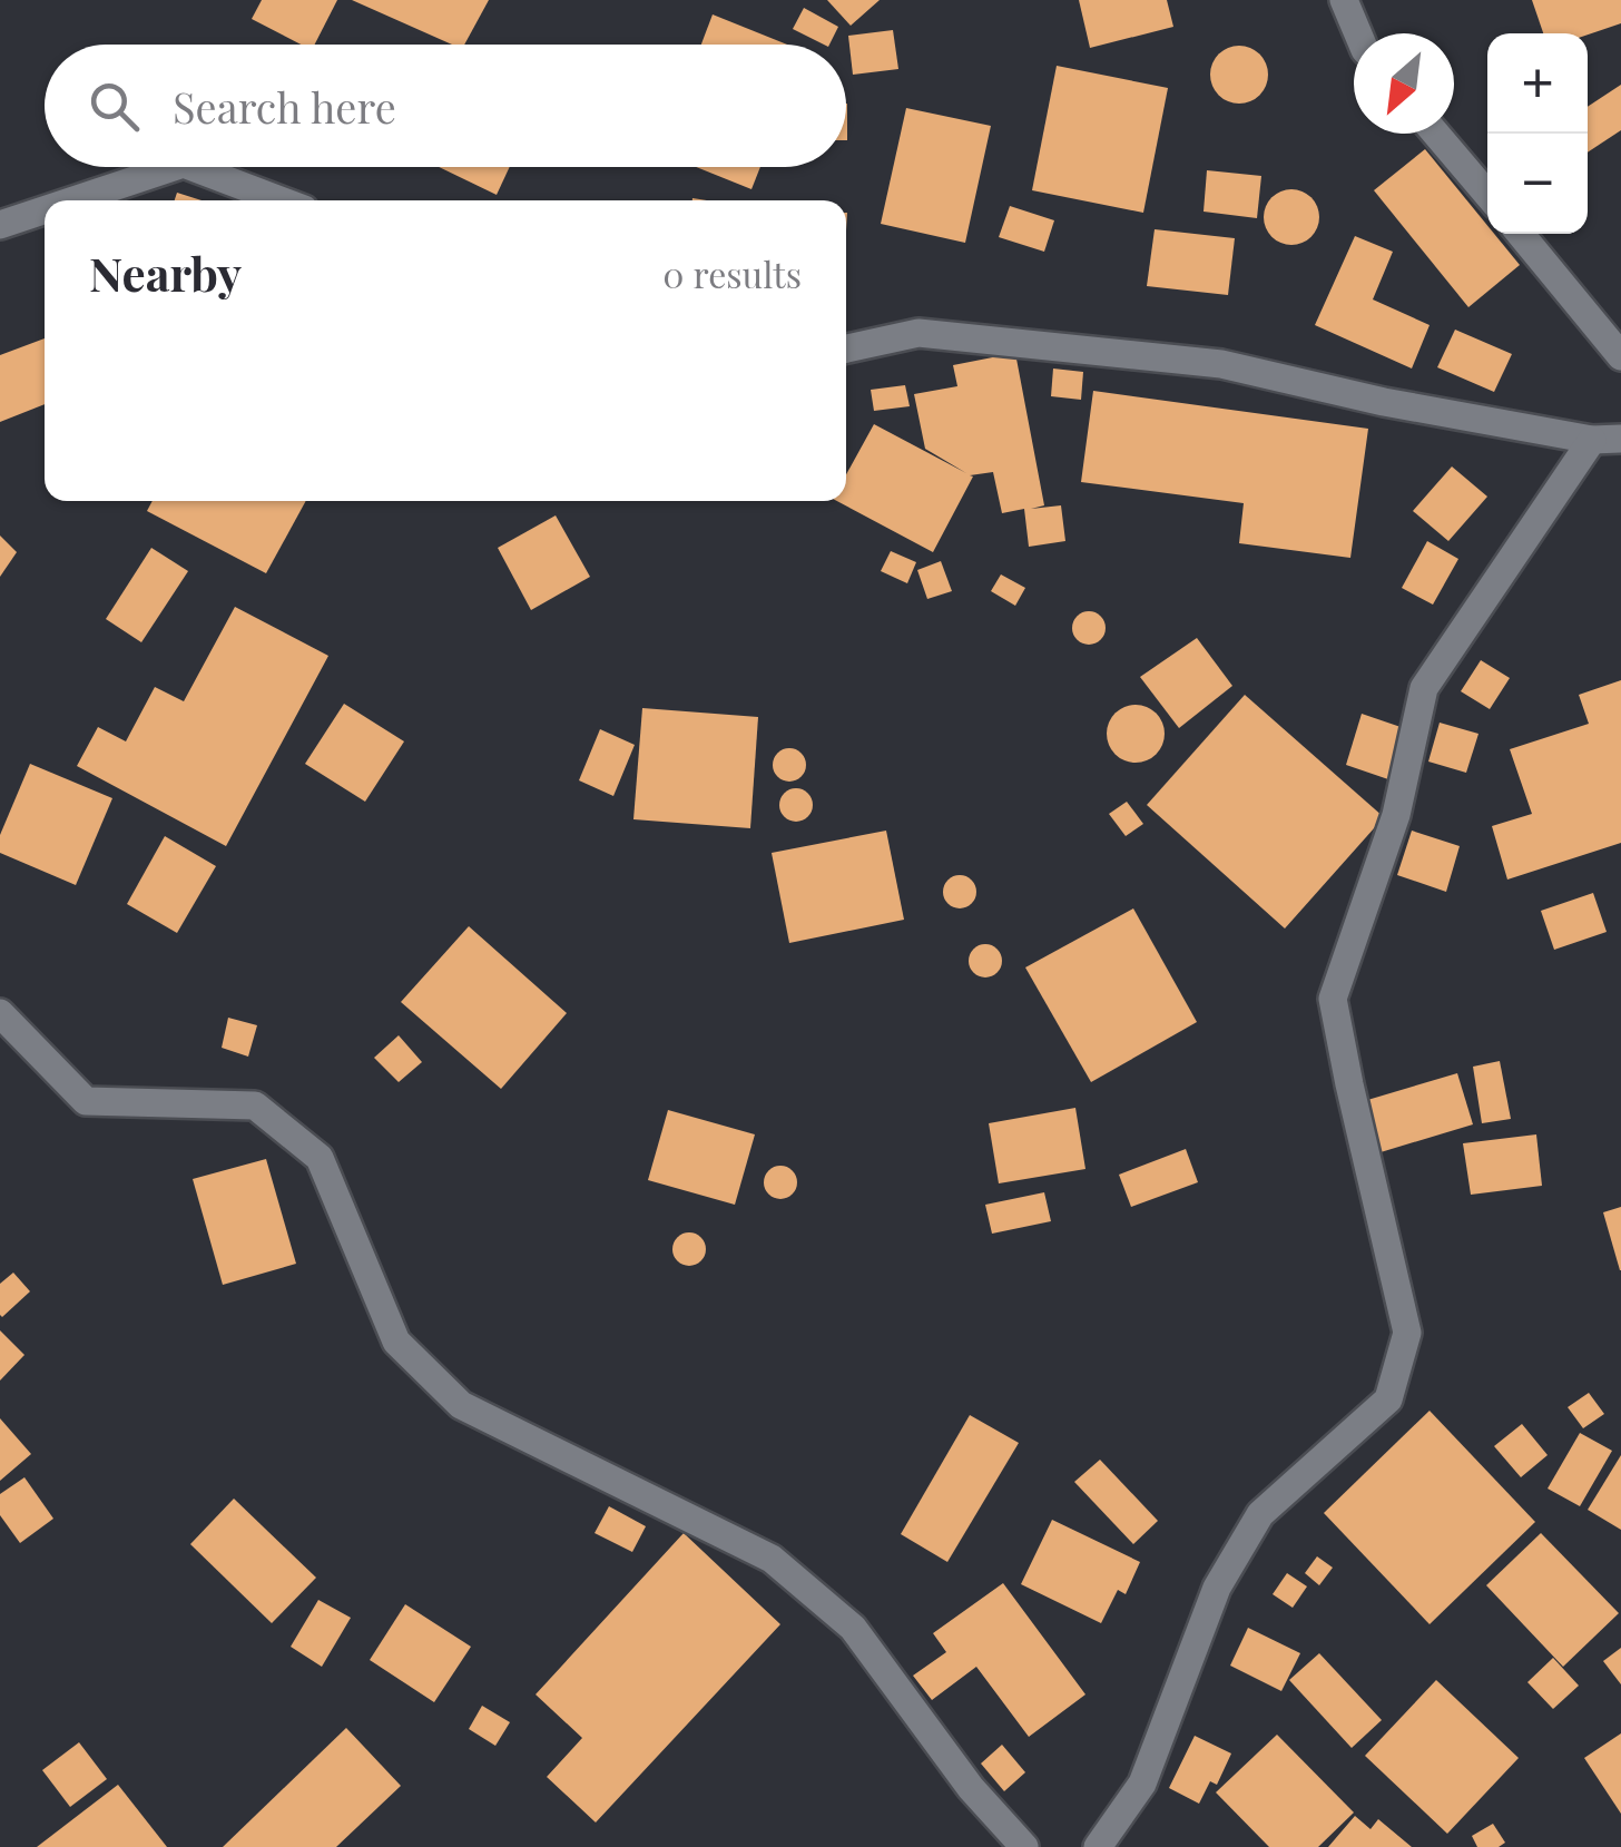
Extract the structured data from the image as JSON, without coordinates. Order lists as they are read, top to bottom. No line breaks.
{"north":"bottom left","page":{"map_buttons":["+","−"],"search":"Search here","heading":["Nearby","0 results"]}}
